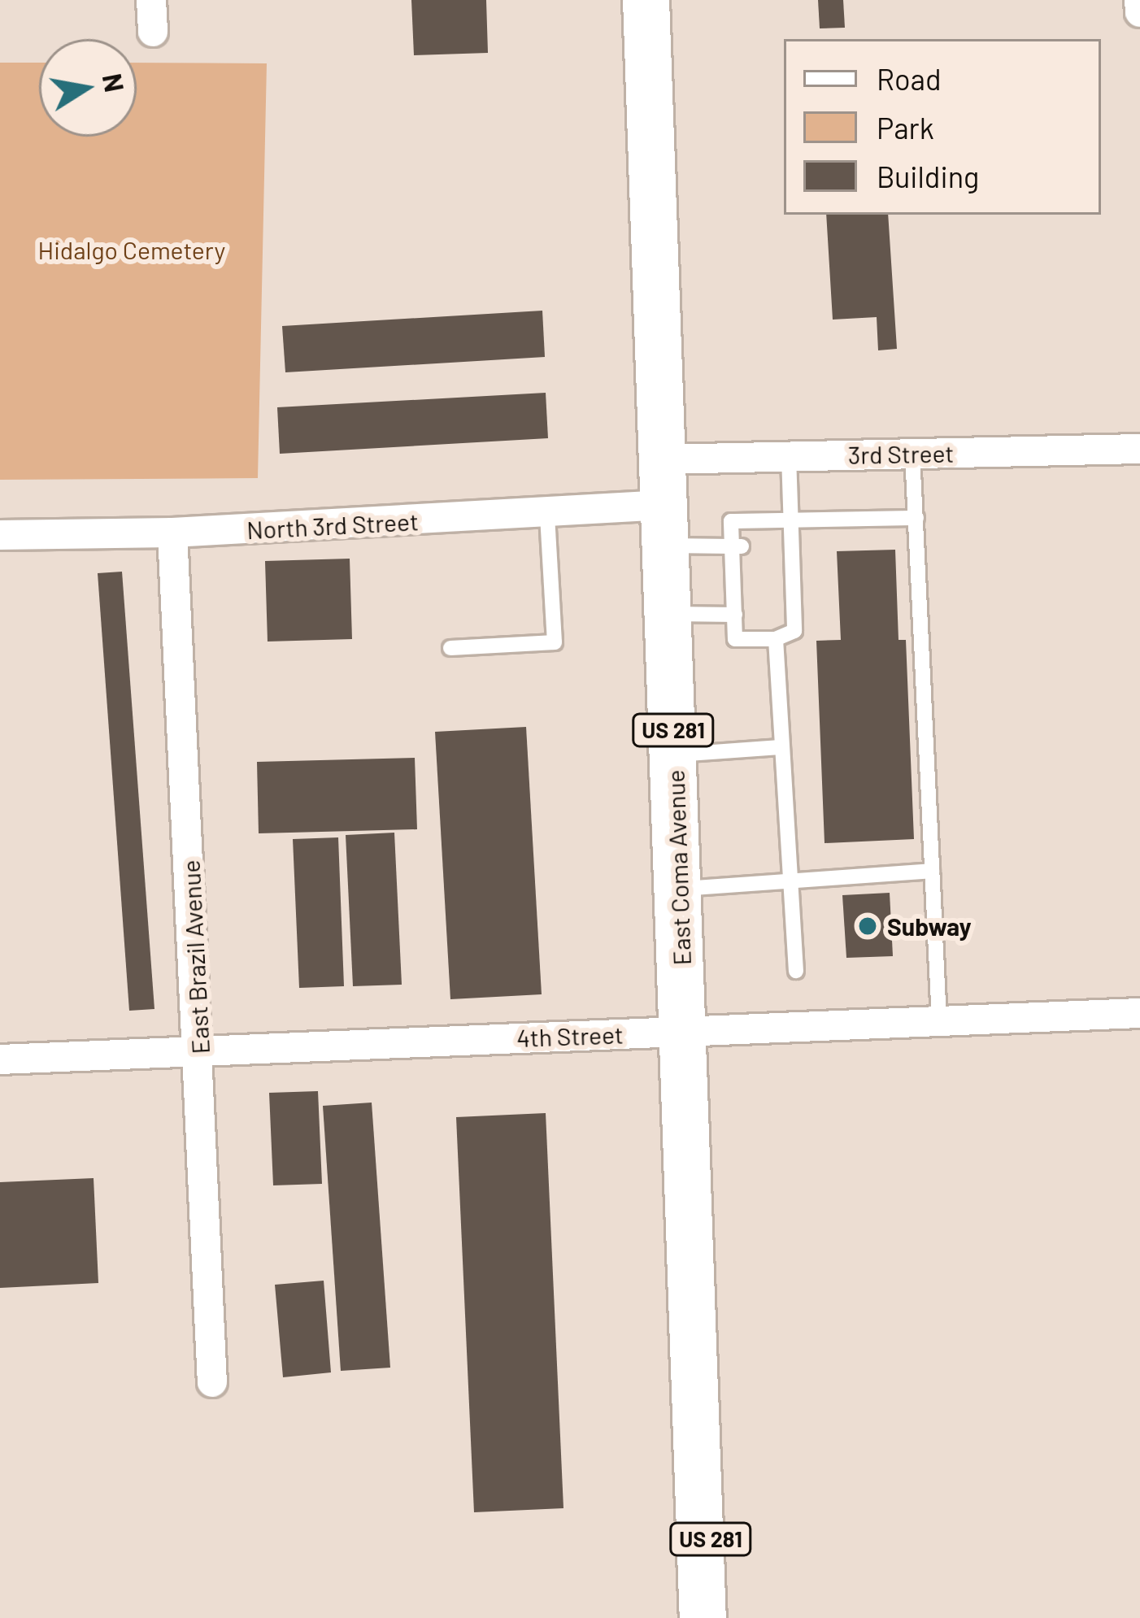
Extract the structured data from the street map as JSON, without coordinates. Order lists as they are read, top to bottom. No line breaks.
{"streets":{"main road":["US 281","East Coma Avenue"],"street":["3rd Street","North 3rd Street","East Brazil Avenue","4th Street"]},"crossings":[["3rd Street","East Coma Avenue"],["North 3rd Street","East Coma Avenue"],["North 3rd Street","East Brazil Avenue"],["US 281","East Coma Avenue"],["East Coma Avenue","4th Street"],["East Brazil Avenue","4th Street"]],"parks":["Hidalgo Cemetery"],"places":["Subway"],"legend":["Road","Park","Building"],"north":"right"}
